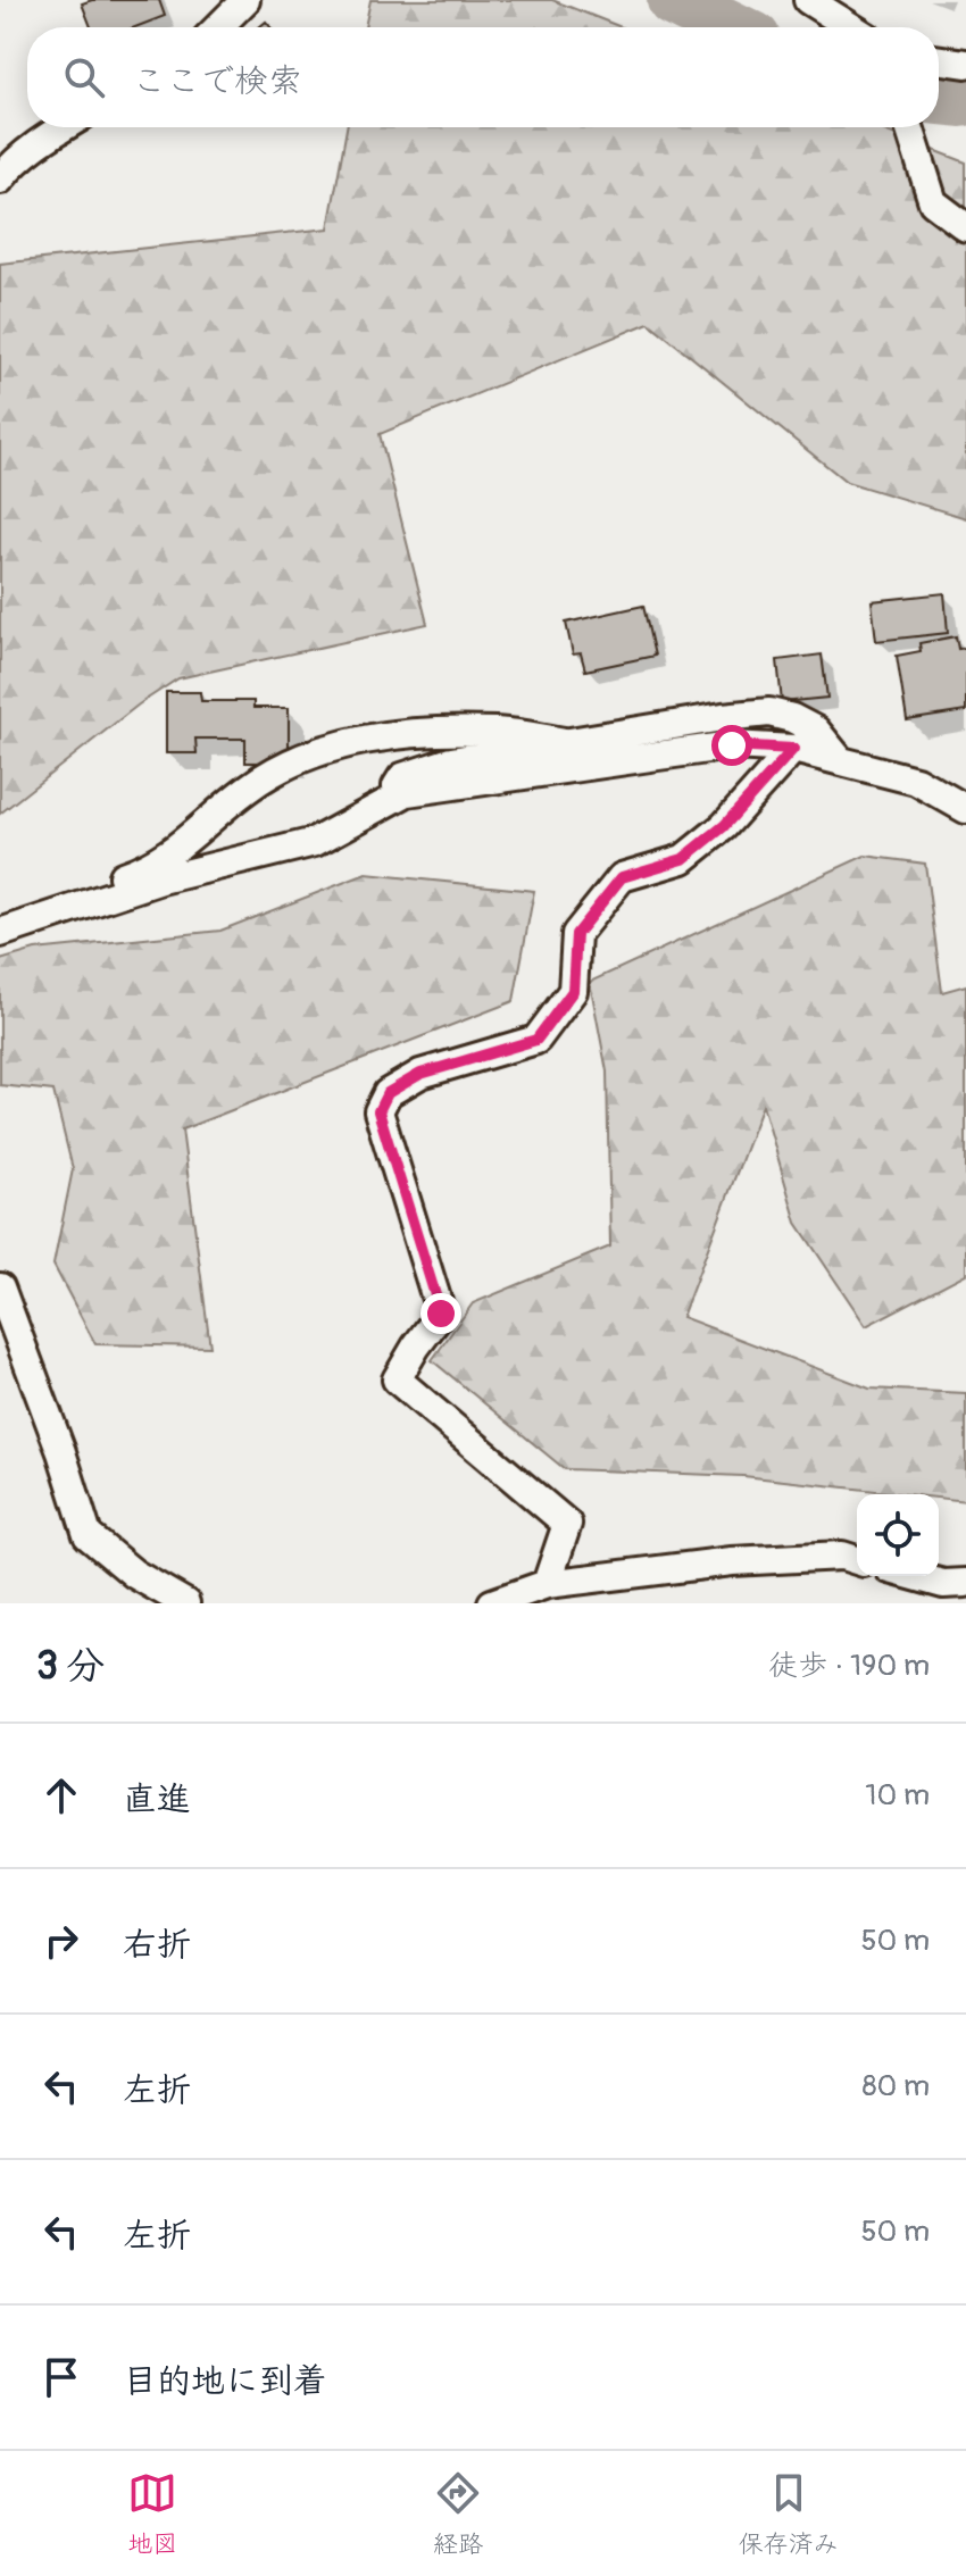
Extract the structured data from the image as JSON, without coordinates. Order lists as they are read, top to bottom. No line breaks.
{"page":{"search":"ここで検索","heading":["3 分","徒歩 · 190 m"],"list":[["直進","10 m"],["右折","50 m"],["左折","80 m"],["左折","50 m"],"目的地に到着"],"nav":["地図","経路","保存済み"]}}
